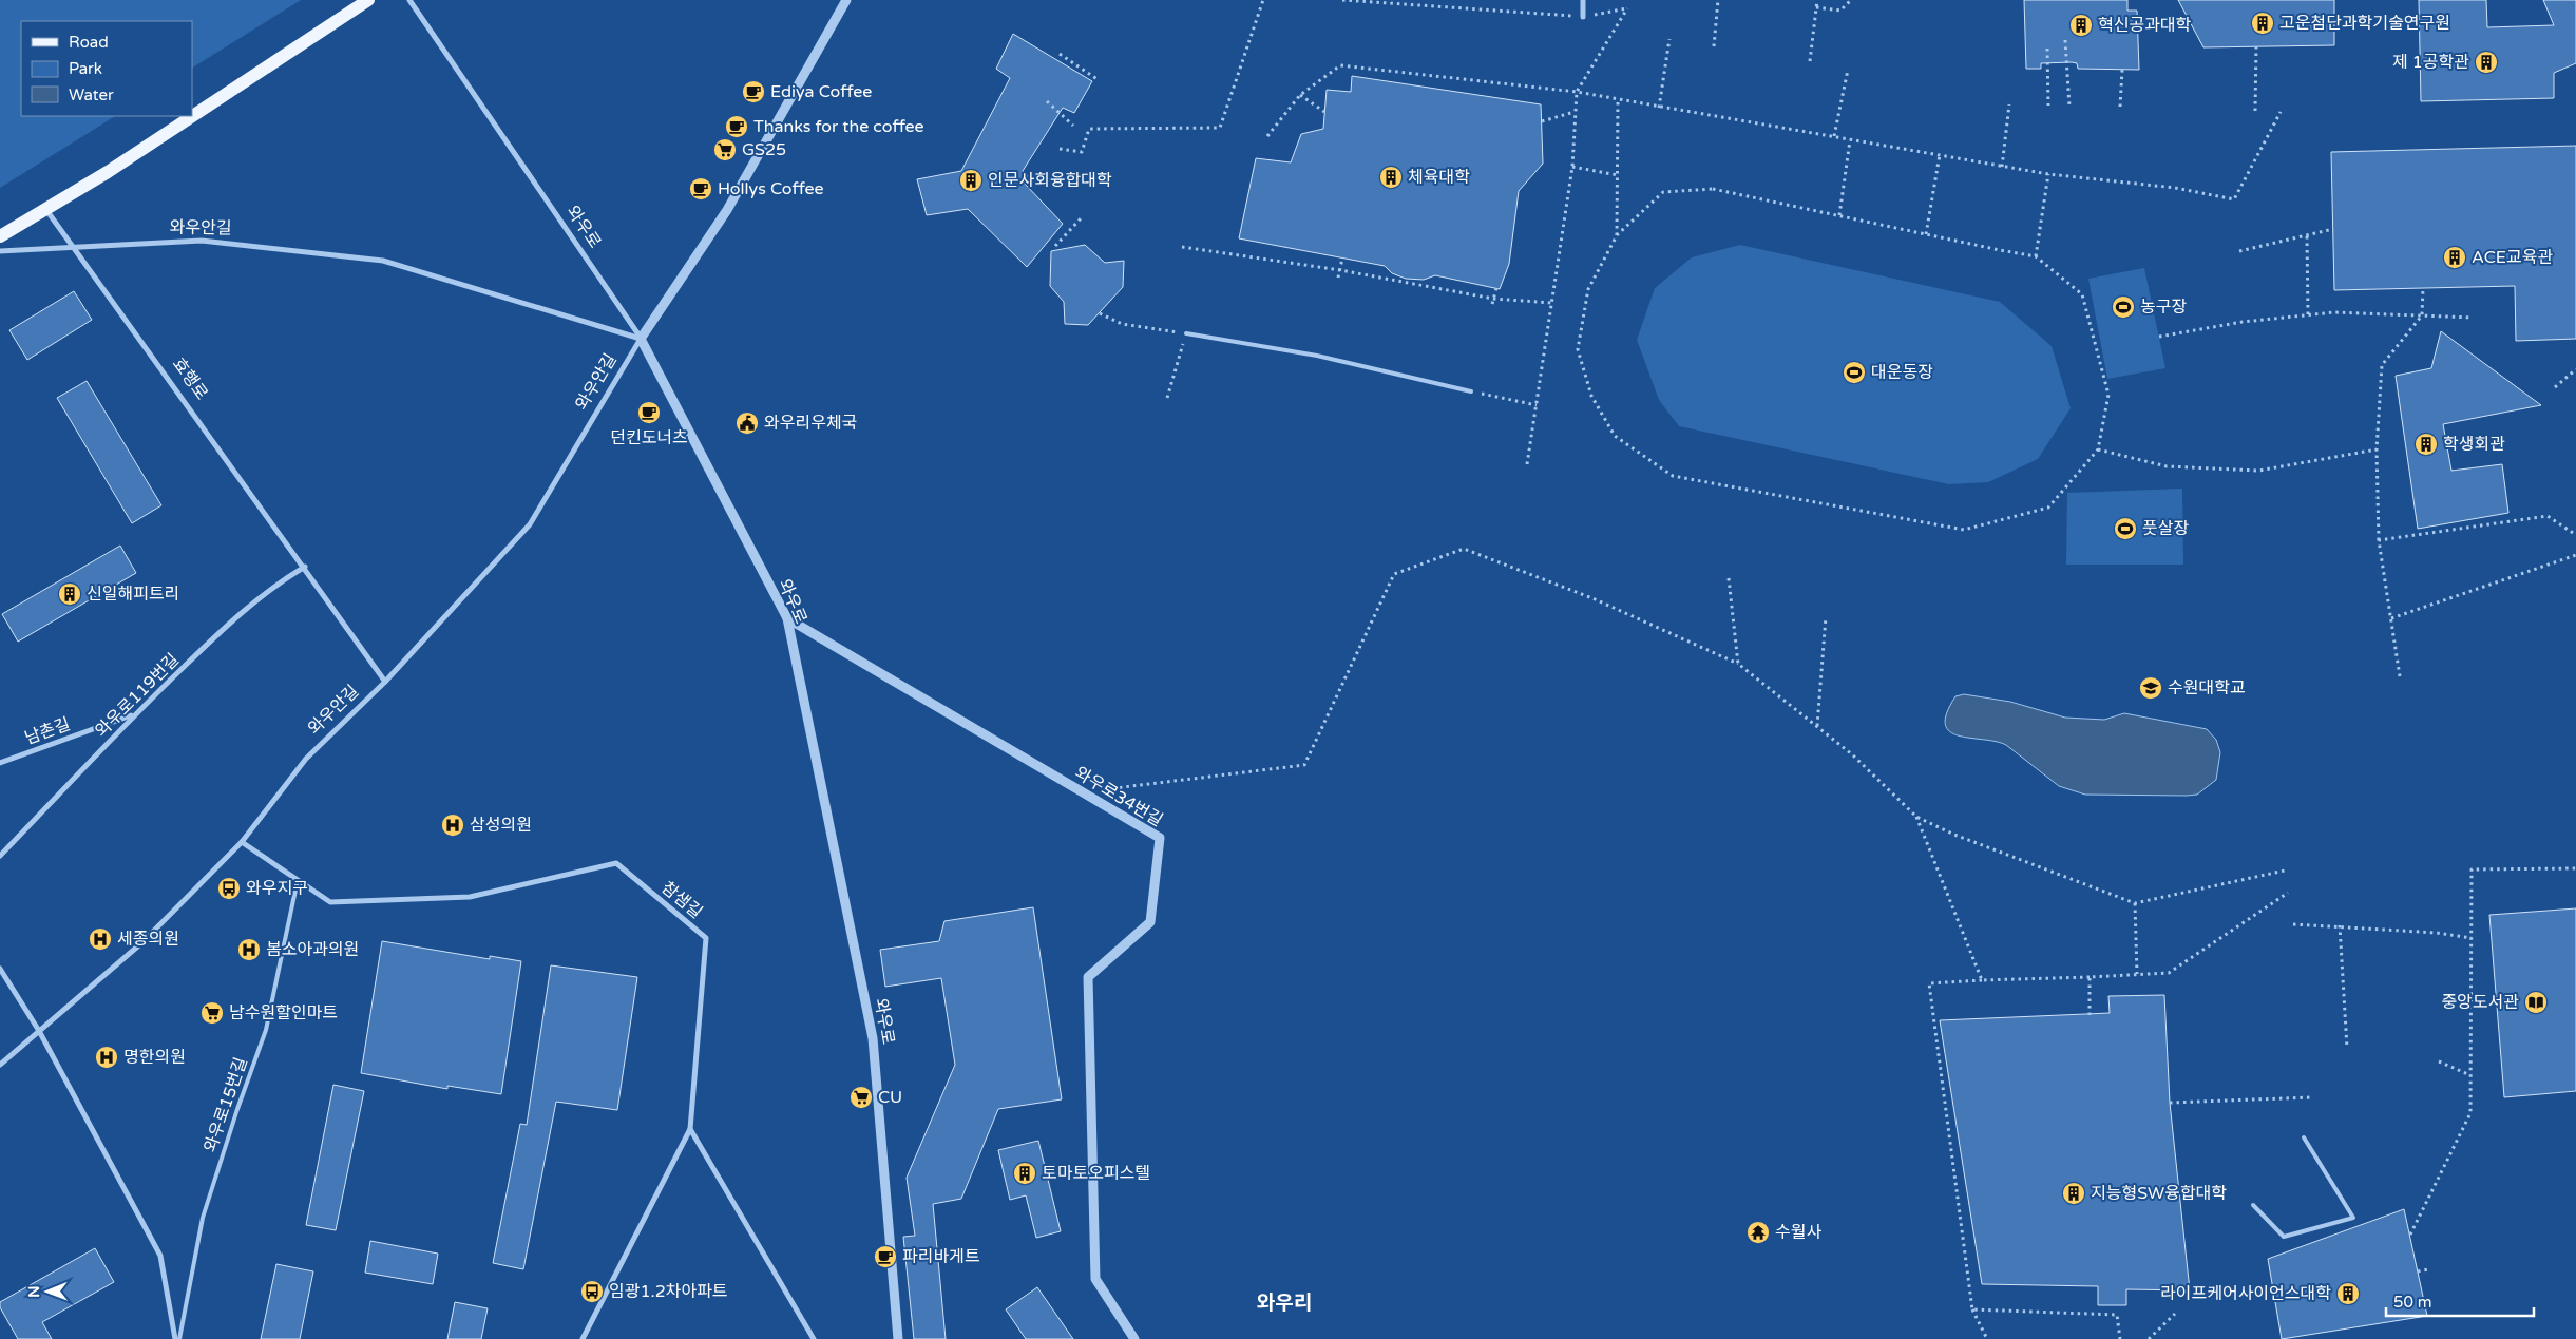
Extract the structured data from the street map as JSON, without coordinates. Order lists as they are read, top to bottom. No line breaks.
{"streets":{"street":["와우로","와우안길","효행로","와우로119번길","남촌길","와우로34번길","참샘길"],"lane":["와우로15번길"]},"crossings":[["와우로","와우안길"],["와우로","와우로34번길"],["와우안길","효행로"],["와우안길","참샘길"],["효행로","와우로119번길"],["와우로119번길","남촌길"],["참샘길","와우로15번길"]],"districts":["와우리"],"places":{"building":["고운첨단과학기술연구원","혁신공과대학","제 1공학관","체육대학","인문사회융합대학","ACE교육관","학생회관","신일해피트리","토마토오피스텔","지능형SW융합대학","라이프케어사이언스대학"],"cafe":["Ediya Coffee","Thanks for the coffee","Hollys Coffee","던킨도너츠","파리바게트"],"supermarket":["GS25","남수원할인마트","CU"],"sports":["농구장","대운동장","풋살장"],"public building":["와우리우체국"],"school or university":["수원대학교"],"hospital":["삼성의원","세종의원","봄소아과의원","명한의원"],"bus stop":["와우지구","임광1.2차아파트"],"library":["중앙도서관"],"temple":["수월사"]},"legend":["Road","Park","Water"],"scale_bar":"50 m","north":"left"}
